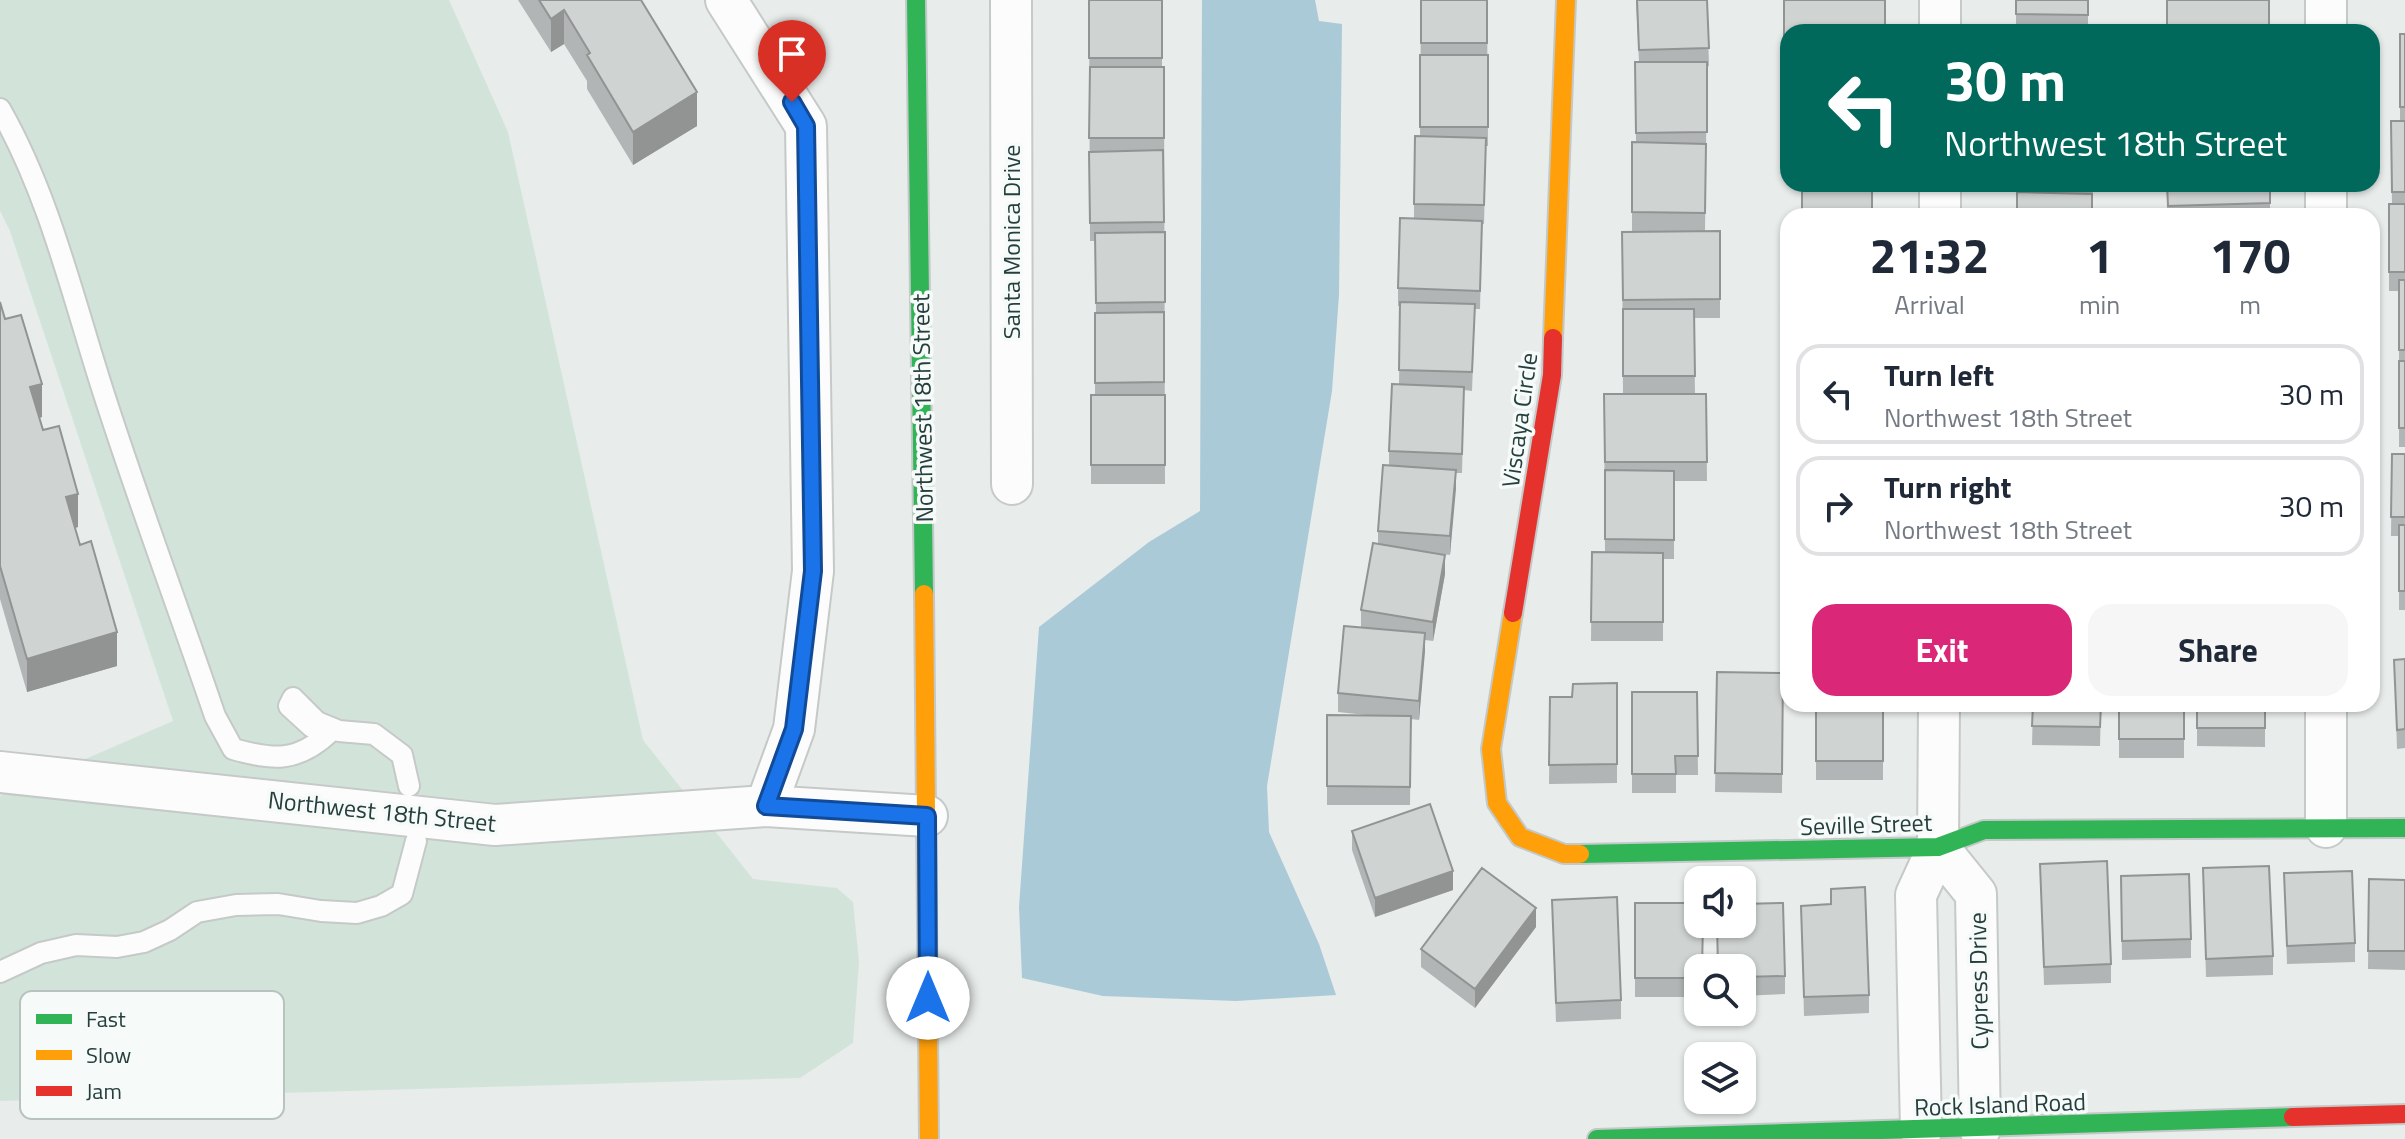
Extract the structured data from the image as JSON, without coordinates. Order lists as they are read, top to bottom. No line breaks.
{"streets":{"street":["Santa Monica Drive","Northwest 18th Street","Viscaya Circle","Seville Street","Cypress Drive","Rock Island Road"]},"crossings":[["Viscaya Circle","Seville Street"],["Seville Street","Cypress Drive"],["Cypress Drive","Rock Island Road"]],"legend":["Fast","Slow","Jam"],"page":{"turn":["30 m","Northwest 18th Street"],"eta":["21:32","Arrival","1","min","170","m"],"list":[{"name":"Turn left","note":"Northwest 18th Street","value":"30 m"},{"name":"Turn right","note":"Northwest 18th Street","value":"30 m"}],"buttons":["Exit","Share"]}}
